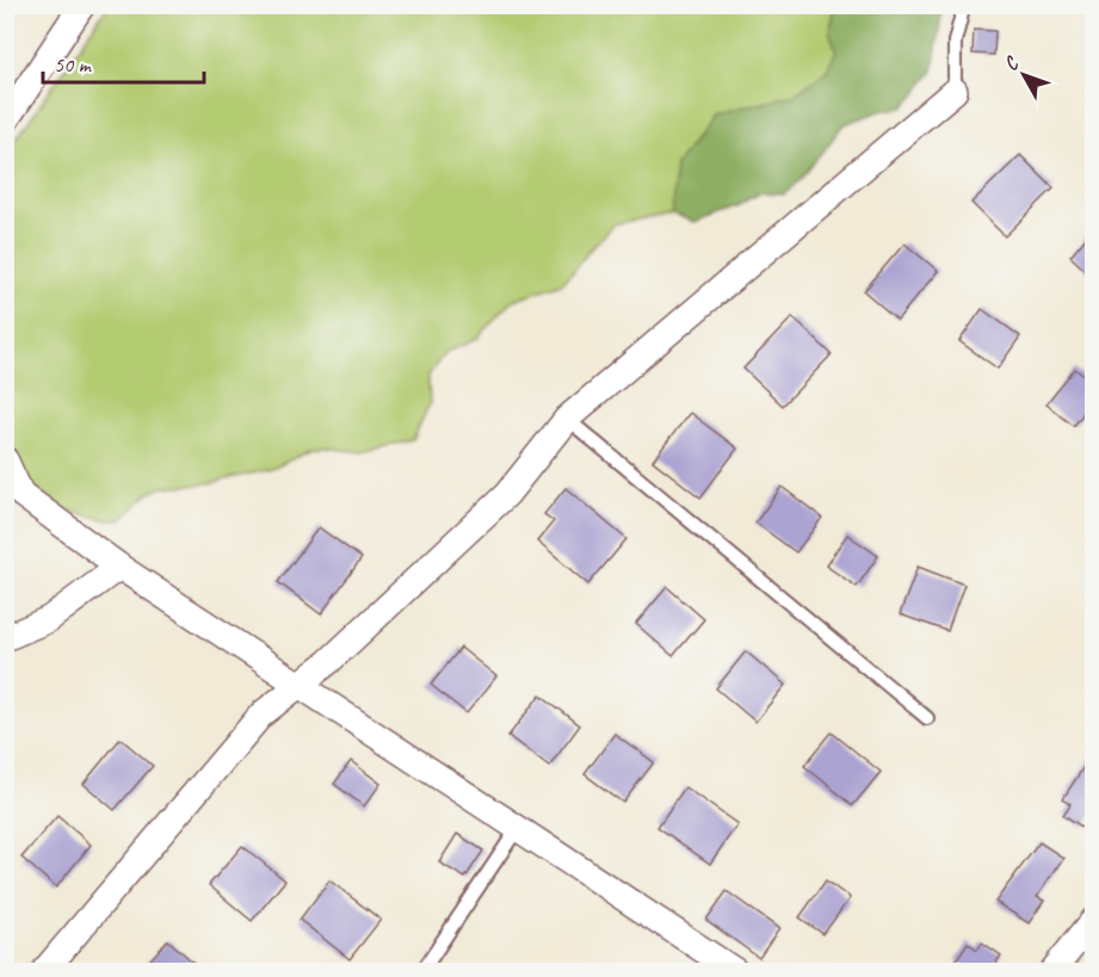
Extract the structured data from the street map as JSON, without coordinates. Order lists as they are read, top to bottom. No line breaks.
{"scale_bar":"50 m","north":"top left"}
